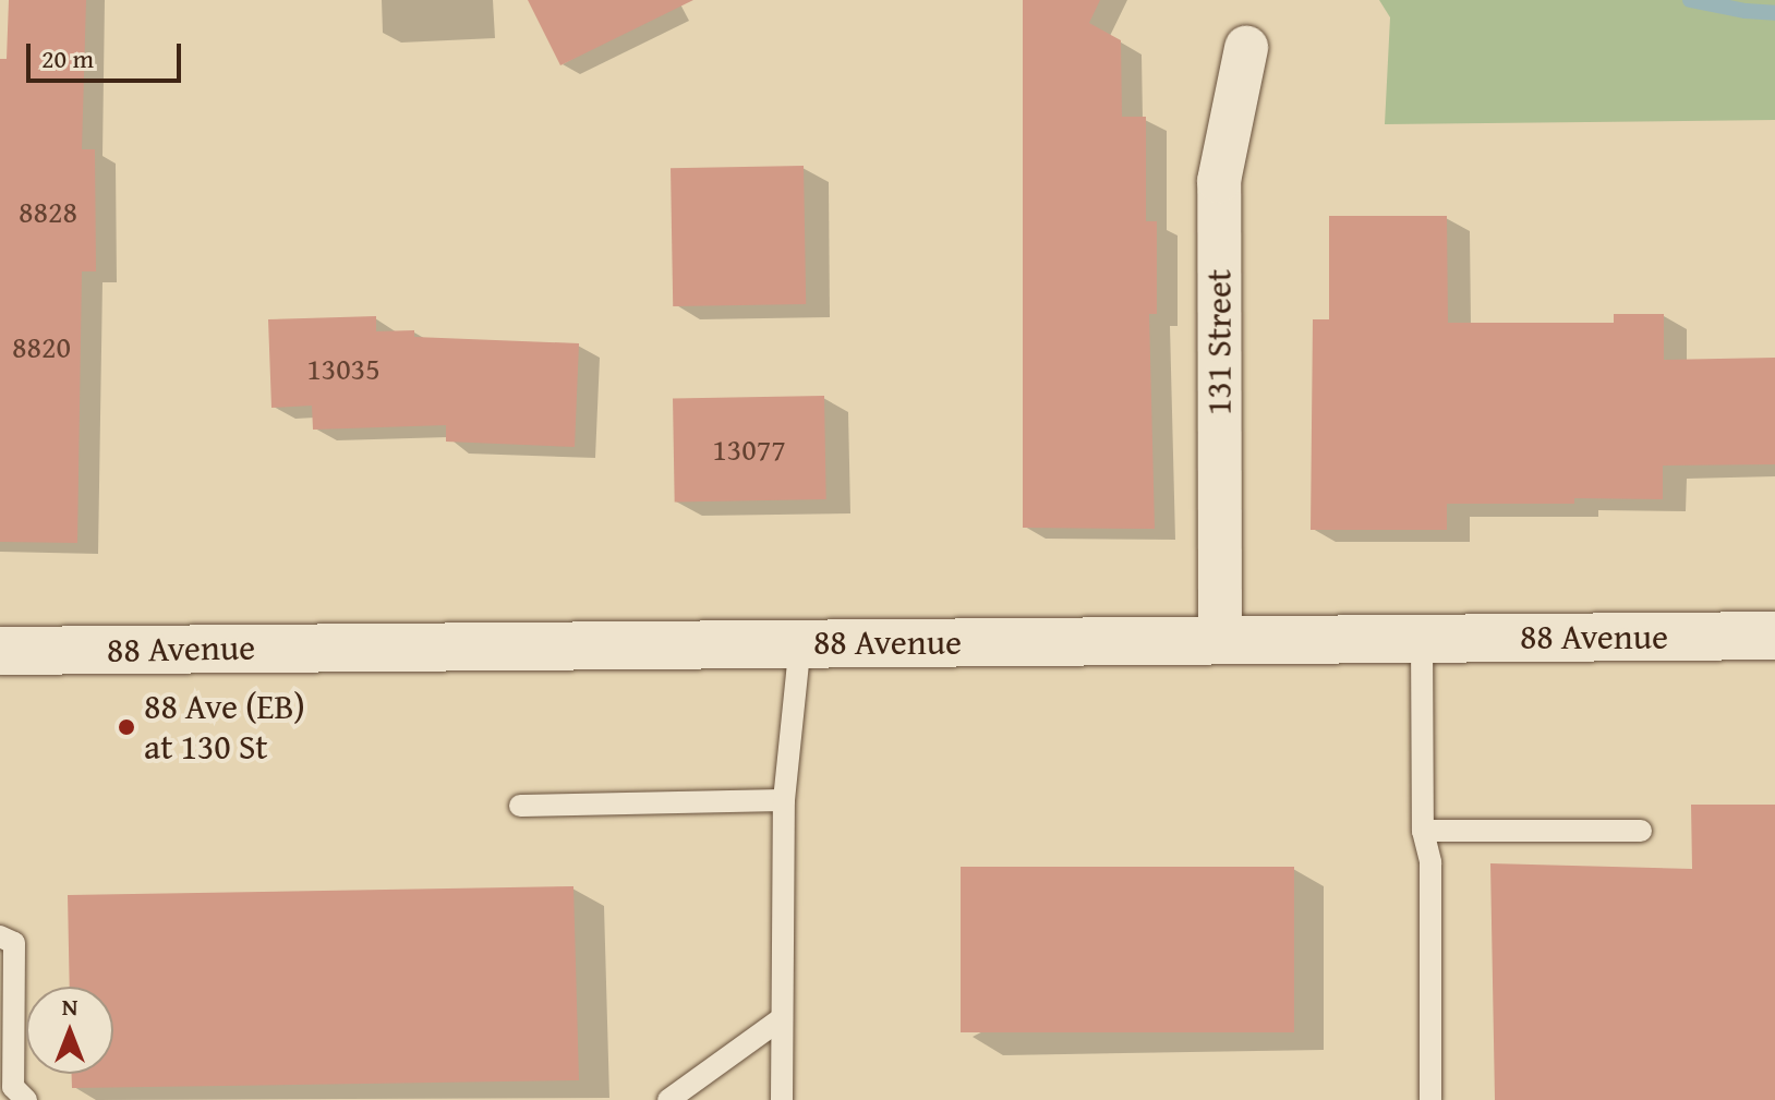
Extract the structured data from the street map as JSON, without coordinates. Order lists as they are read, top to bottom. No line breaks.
{"streets":{"main road":["88 Avenue"],"street":["131 Street"]},"crossings":[["131 Street","88 Avenue"]],"places":["88 Ave (EB) at 130 St"],"house_numbers":["8828","8820","13035","13077"],"scale_bar":"20 m","north":"top"}
